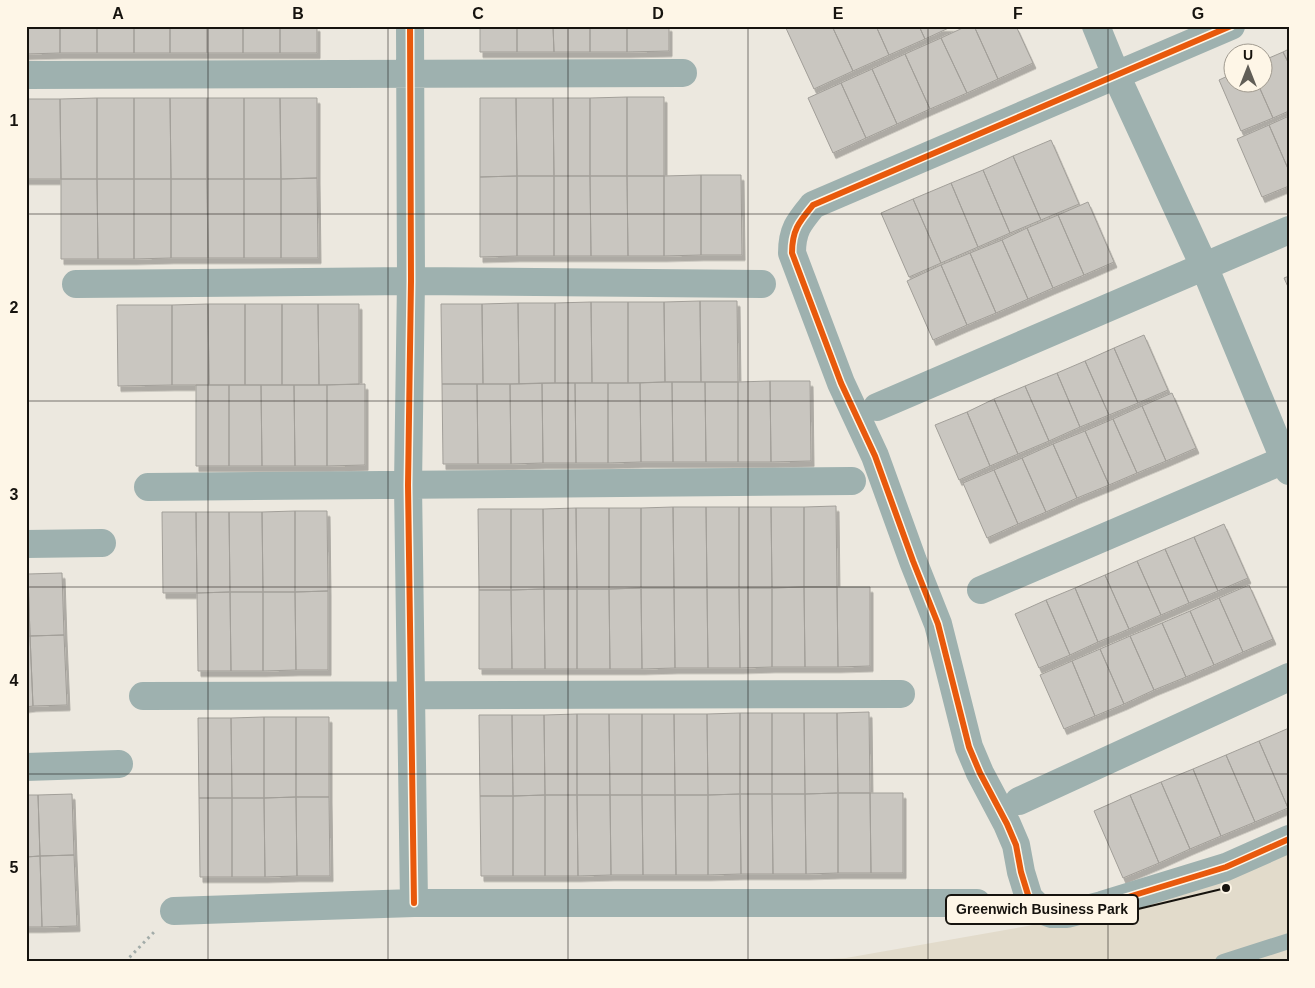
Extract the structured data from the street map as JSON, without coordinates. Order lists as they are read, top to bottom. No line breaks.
{"places":["Greenwich Business Park"],"north":"top","grid":{"columns":["A","B","C","D","E","F","G"],"rows":["1","2","3","4","5"]}}
